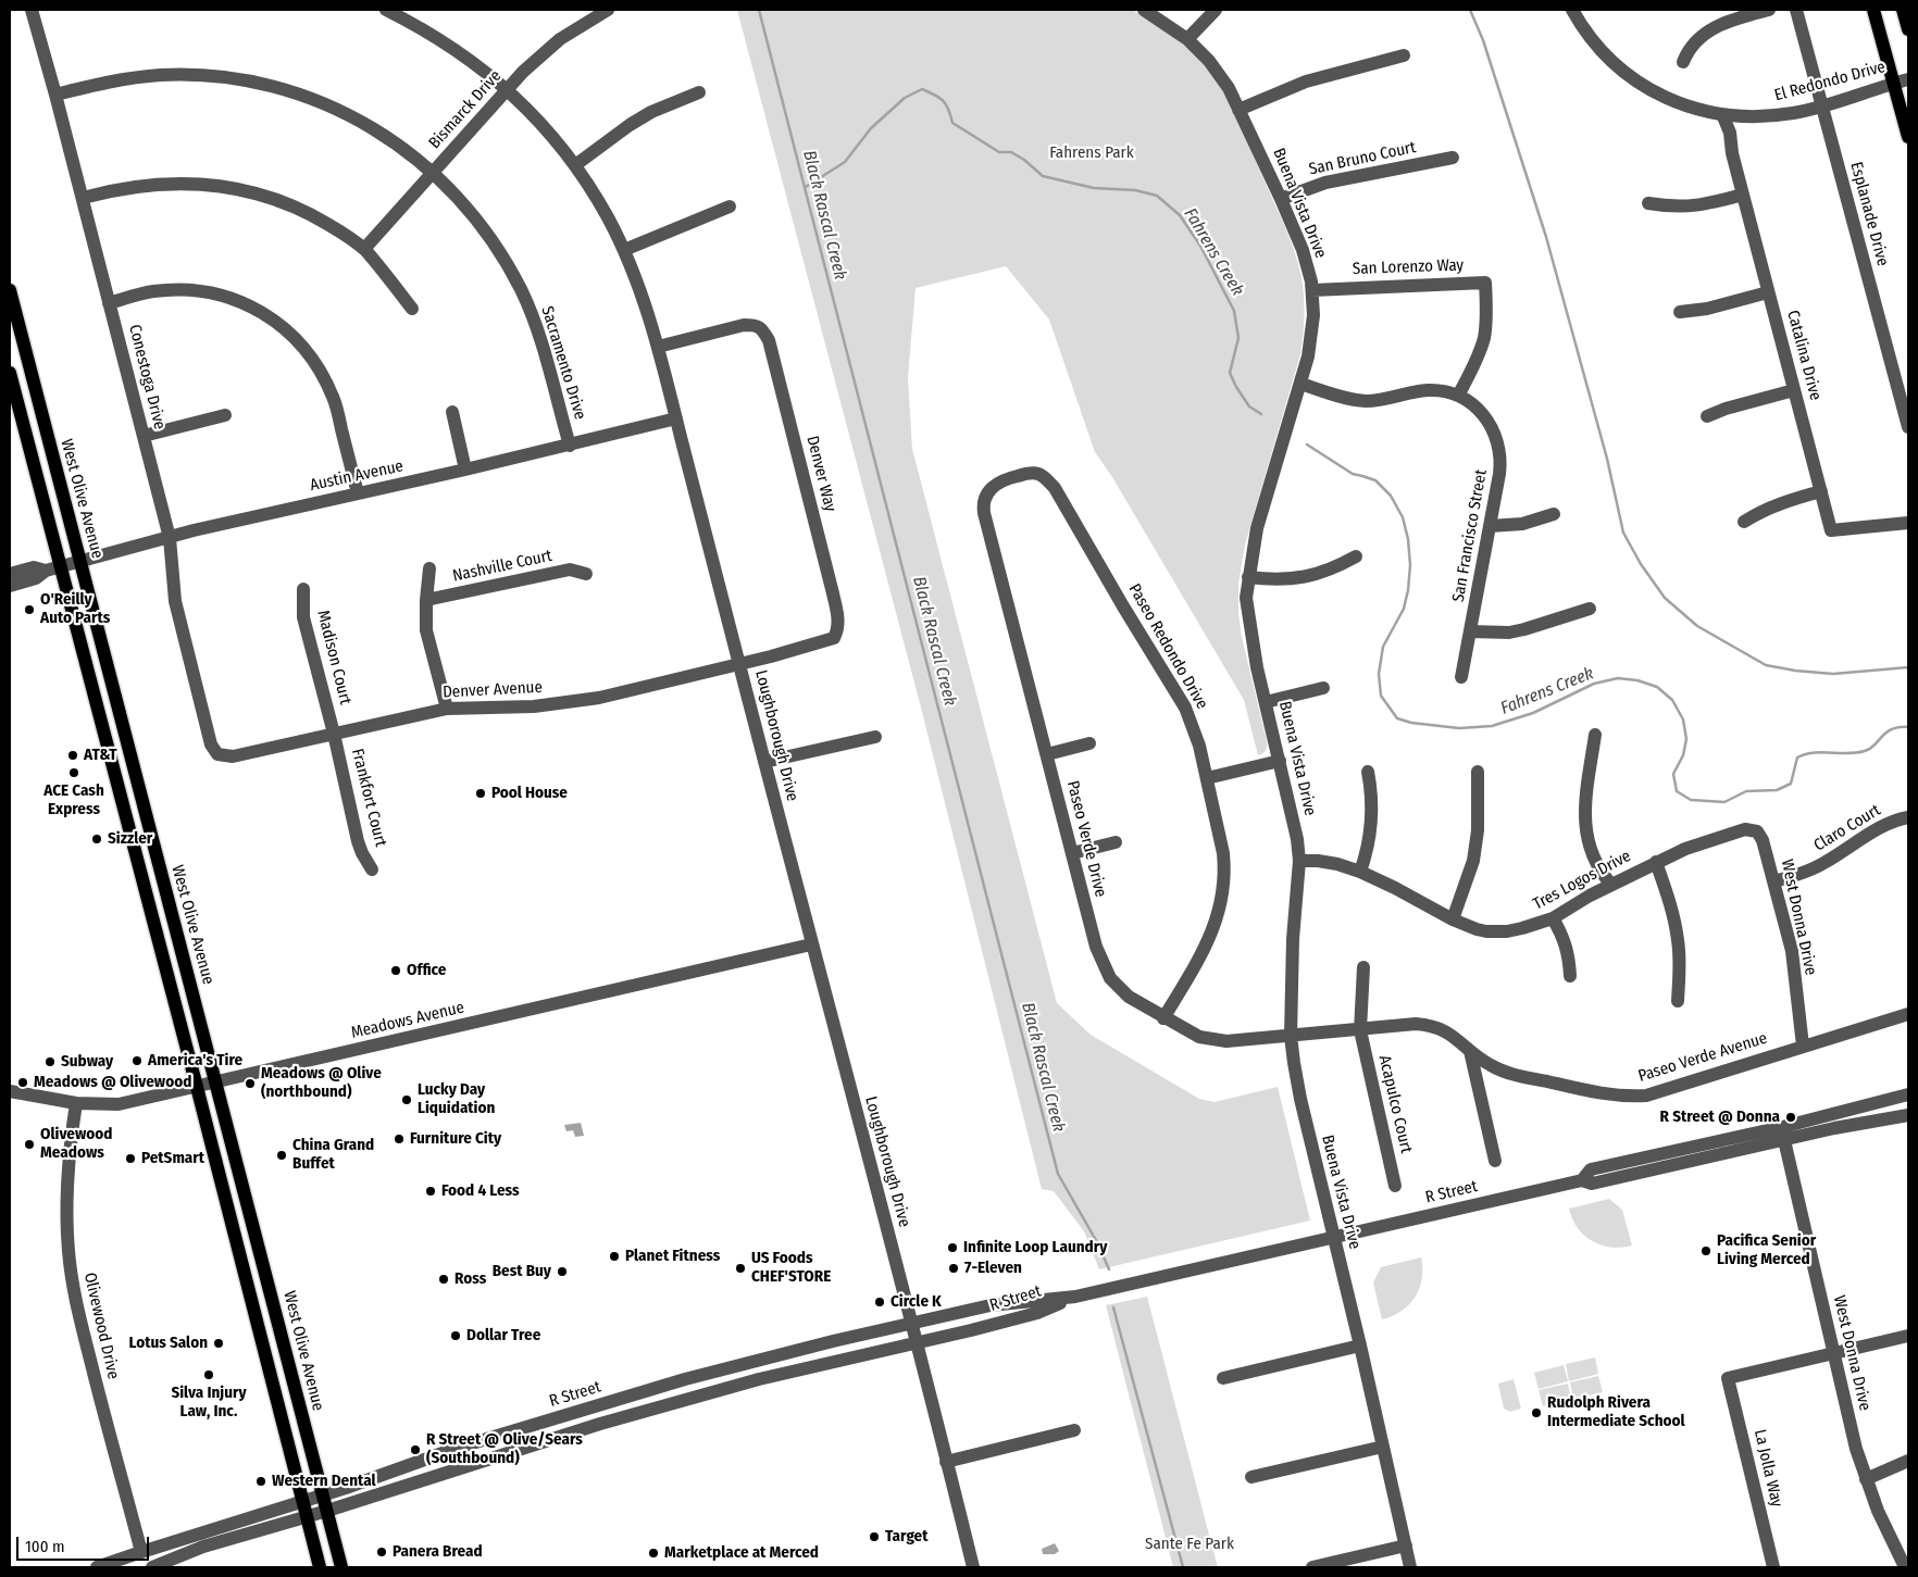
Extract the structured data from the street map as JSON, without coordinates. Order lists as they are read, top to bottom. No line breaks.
{"streets":{"main road":["West Olive Avenue"],"street":["El Redondo Drive","Bismarck Drive","San Bruno Court","Buena Vista Drive","Esplanade Drive","San Lorenzo Way","Catalina Drive","Sacramento Drive","Conestoga Drive","Denver Way","Austin Avenue","San Francisco Street","Nashville Court","Paseo Redondo Drive","Madison Court","Denver Avenue","Loughborough Drive","Frankfort Court","Claro Court","Paseo Verde Drive","Tres Logos Drive","West Donna Drive","Meadows Avenue","Paseo Verde Avenue","Acapulco Court","R Street","Olivewood Drive","La Jolla Way"]},"crossings":[["El Redondo Drive","Esplanade Drive"],["El Redondo Drive","Catalina Drive"],["Bismarck Drive","Sacramento Drive"],["Bismarck Drive","Loughborough Drive"],["San Bruno Court","Buena Vista Drive"],["Buena Vista Drive","San Lorenzo Way"],["Buena Vista Drive","San Francisco Street"],["Buena Vista Drive","Paseo Verde Drive"],["Buena Vista Drive","Tres Logos Drive"],["Buena Vista Drive","Paseo Verde Avenue"],["Buena Vista Drive","R Street"],["San Lorenzo Way","San Francisco Street"],["Sacramento Drive","Conestoga Drive"],["Sacramento Drive","Austin Avenue"],["Conestoga Drive","Austin Avenue"],["Conestoga Drive","Denver Avenue"],["Denver Way","Denver Avenue"],["Denver Way","Loughborough Drive"],["Austin Avenue","West Olive Avenue"],["Austin Avenue","Loughborough Drive"],["West Olive Avenue","Meadows Avenue"],["West Olive Avenue","R Street"],["Paseo Redondo Drive","Paseo Verde Drive"],["Madison Court","Denver Avenue"],["Madison Court","Frankfort Court"],["Denver Avenue","Loughborough Drive"],["Denver Avenue","Frankfort Court"],["Loughborough Drive","Meadows Avenue"],["Loughborough Drive","R Street"],["Claro Court","West Donna Drive"],["Paseo Verde Drive","Paseo Verde Avenue"],["Tres Logos Drive","West Donna Drive"],["West Donna Drive","Paseo Verde Avenue"],["West Donna Drive","R Street"],["West Donna Drive","La Jolla Way"],["Meadows Avenue","Olivewood Drive"],["Paseo Verde Avenue","Acapulco Court"],["R Street","Olivewood Drive"]],"water":["Black Rascal Creek","Fahrens Creek"],"parks":["Fahrens Park","Sante Fe Park"],"places":["O'Reilly Auto Parts","AT&T","ACE Cash Express","Pool House","Sizzler","Office","America's Tire","Subway","Meadows @ Olivewood","Meadows @ Olive (northbound)","Lucky Day Liquidation","R Street @ Donna","Furniture City","Olivewood Meadows","China Grand Buffet","PetSmart","Food 4 Less","Infinite Loop Laundry","Pacifica Senior Living Merced","Planet Fitness","US Foods CHEF'STORE","7-Eleven","Best Buy","Ross","Circle K","Dollar Tree","Lotus Salon","Silva Injury Law, Inc.","Rudolph Rivera Intermediate School","R Street @ Olive/Sears (Southbound)","Western Dental","Target","Panera Bread","Marketplace at Merced"],"scale_bar":"100 m"}
